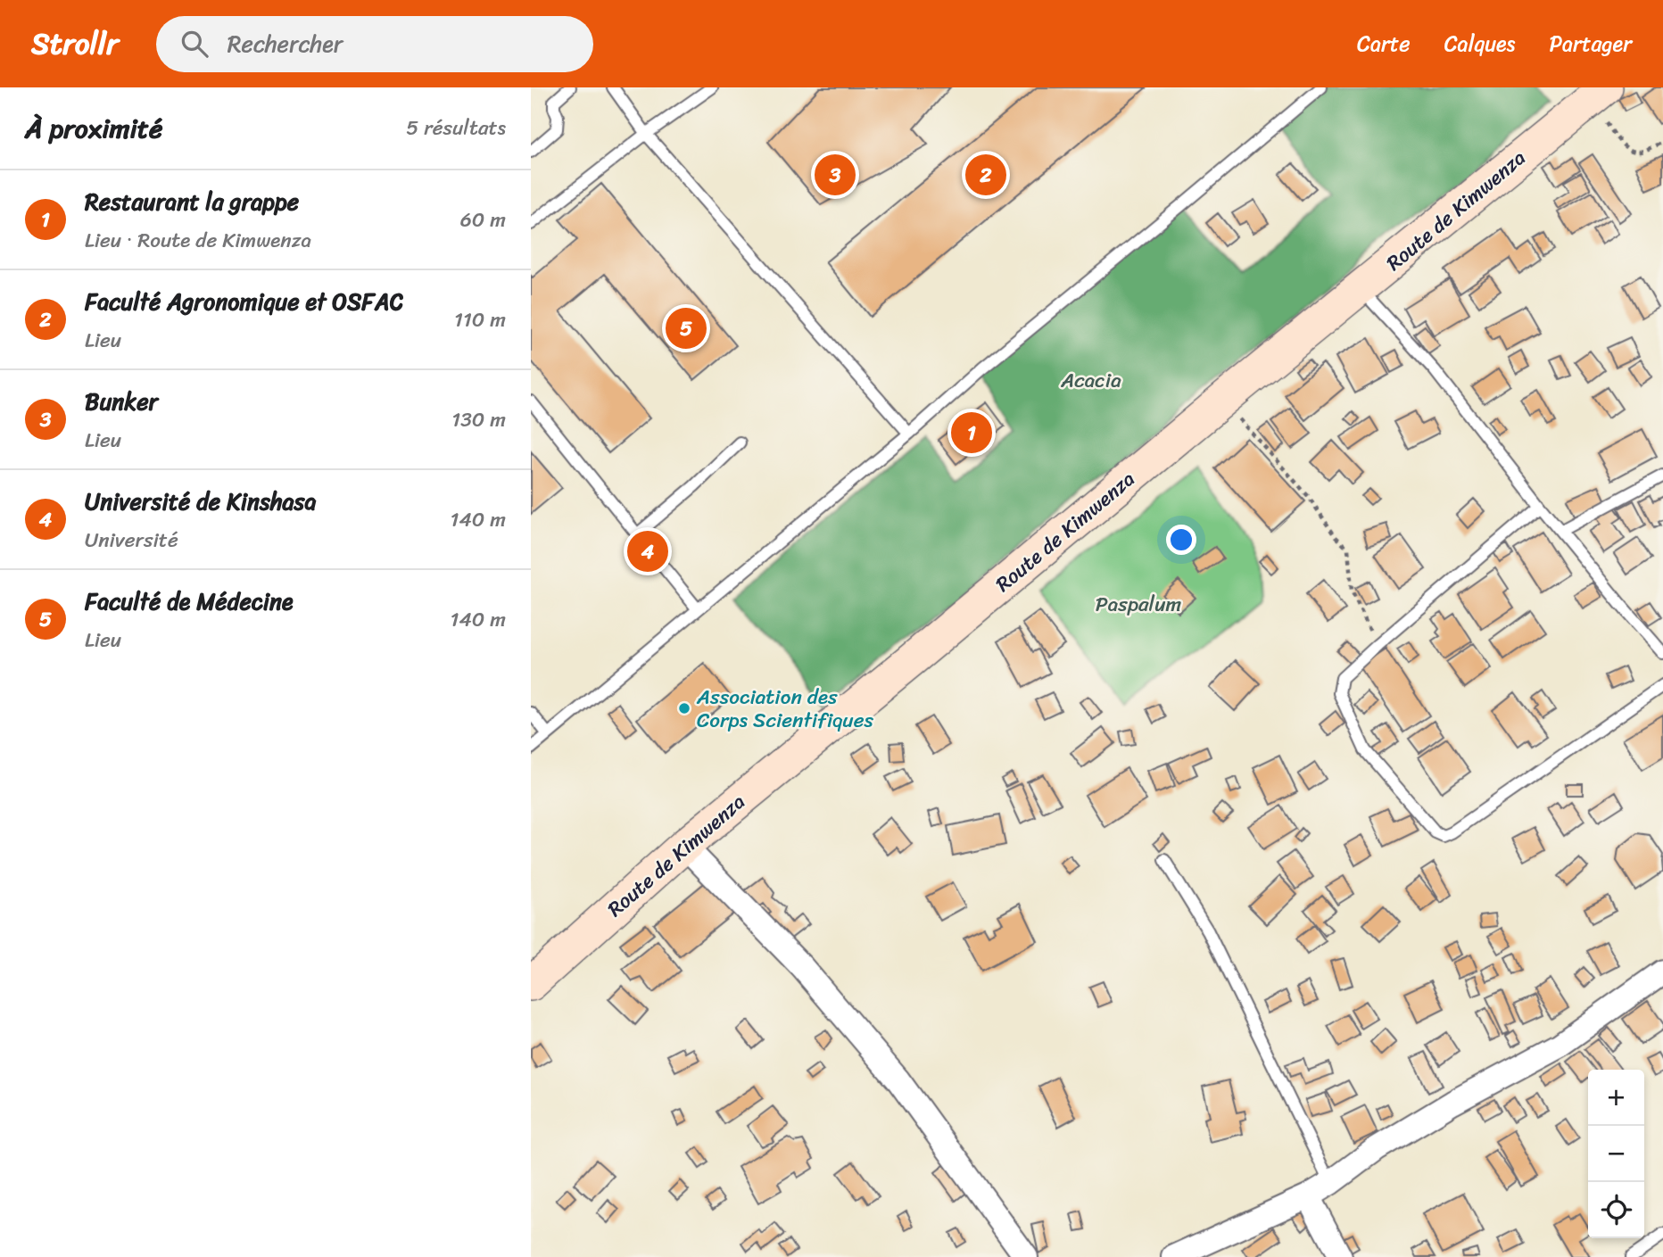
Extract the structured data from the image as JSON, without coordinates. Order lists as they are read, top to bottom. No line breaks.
{"streets":{"street":["Route de Kimwenza"]},"parks":["Acacia","Paspalum"],"places":["Association des Corps Scientifiques"],"page":{"header":"Strollr","search":"Rechercher","nav":["Carte","Calques","Partager"],"heading":["À proximité","5 résultats"],"pins":["2","3","5","1","4"],"list":[{"mark":"1","name":"Restaurant la grappe","note":"Lieu · Route de Kimwenza","value":"60 m"},{"mark":"2","name":"Faculté Agronomique et OSFAC","note":"Lieu","value":"110 m"},{"mark":"3","name":"Bunker","note":"Lieu","value":"130 m"},{"mark":"4","name":"Université de Kinshasa","note":"Université","value":"140 m"},{"mark":"5","name":"Faculté de Médecine","note":"Lieu","value":"140 m"}],"map_buttons":["+","−"]}}
